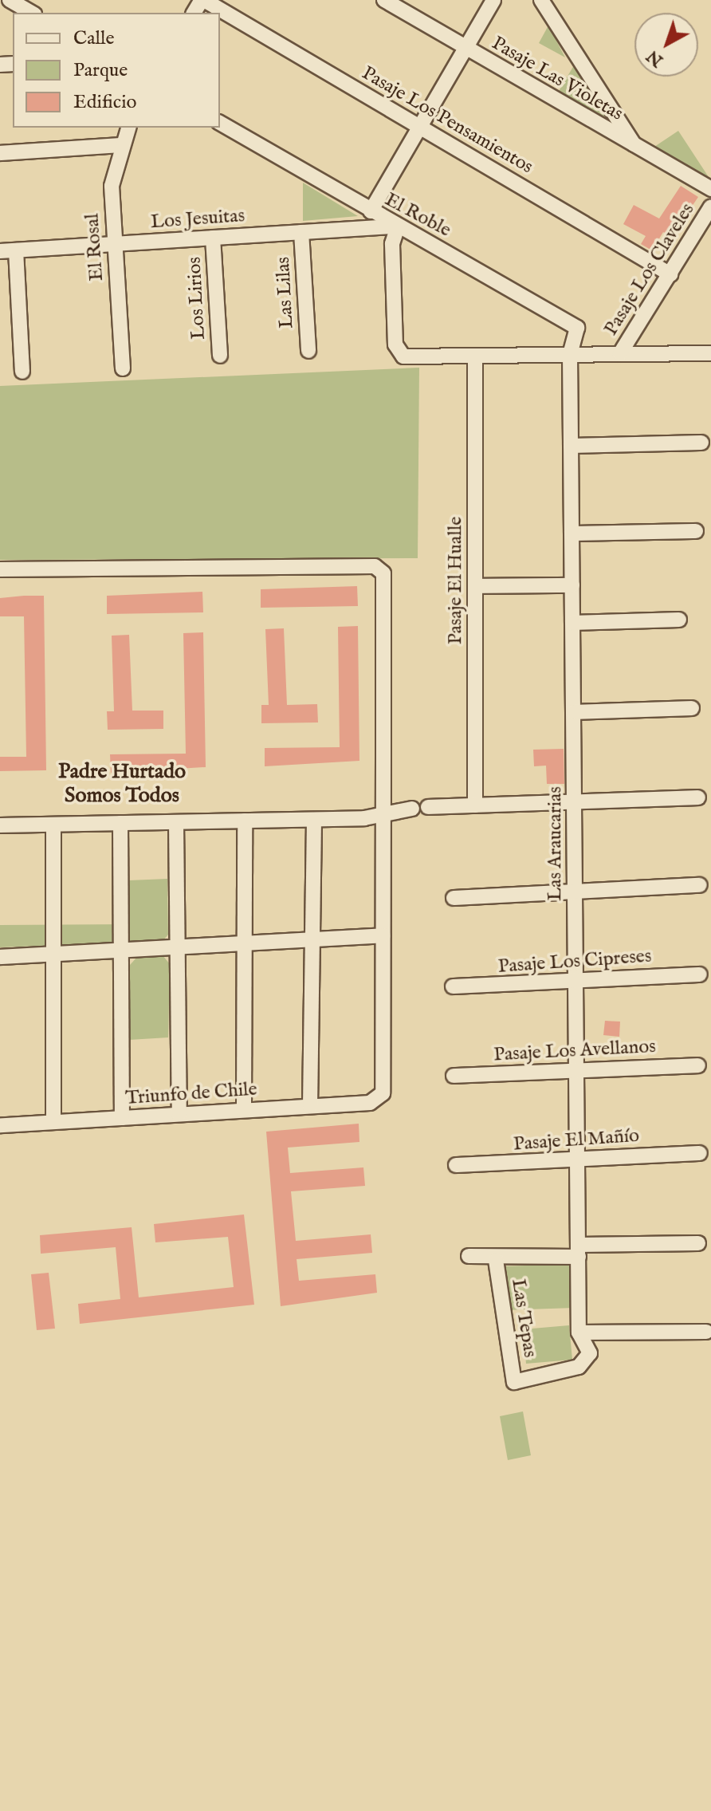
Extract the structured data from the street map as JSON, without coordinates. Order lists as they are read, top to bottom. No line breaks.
{"streets":{"street":["Pasaje Las Violetas","Pasaje Los Pensamientos","El Roble","Los Jesuitas","El Rosal","Pasaje Los Claveles","Las Lilas","Los Lirios","Pasaje El Hualle","Las Araucarias","Pasaje Los Cipreses","Pasaje Los Avellanos","Triunfo de Chile","Pasaje El Mañío","Las Tepas"]},"crossings":[["Pasaje Los Pensamientos","Pasaje Los Claveles"],["El Roble","Los Jesuitas"],["El Roble","Las Araucarias"],["Los Jesuitas","El Rosal"],["Los Jesuitas","Las Lilas"],["Los Jesuitas","Los Lirios"],["Las Araucarias","Pasaje Los Cipreses"],["Las Araucarias","Pasaje Los Avellanos"],["Las Araucarias","Pasaje El Mañío"],["Las Araucarias","Las Tepas"]],"districts":["Padre Hurtado Somos Todos"],"legend":["Calle","Parque","Edificio"],"north":"bottom left"}
